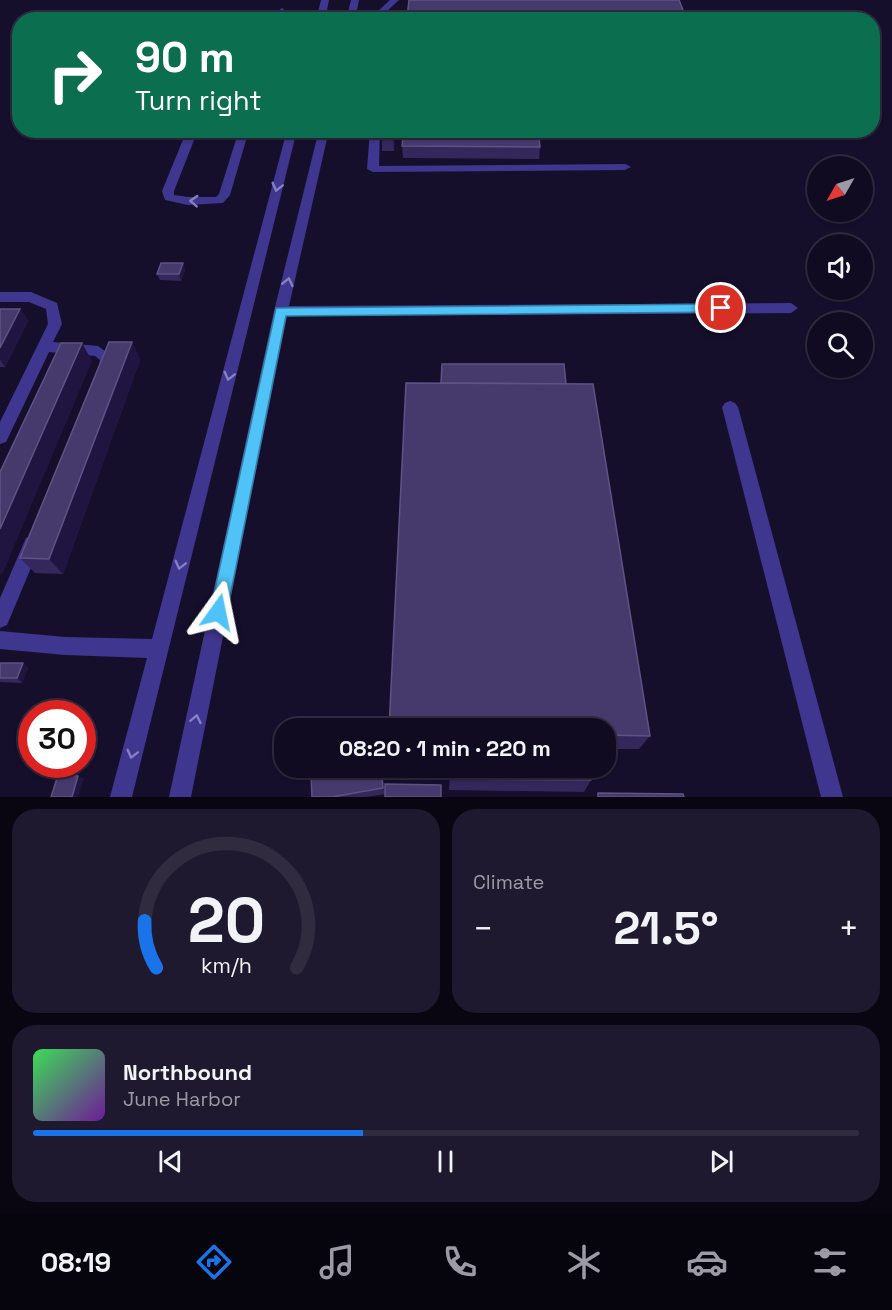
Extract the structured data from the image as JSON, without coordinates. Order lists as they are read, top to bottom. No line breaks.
{"north":"bottom left","page":{"turn":["90 m","Turn right"],"limit":"30","trip":"08:20 · 1 min · 220 m","tile":"Climate","heat":["−","21.5°","+"],"song":["Northbound","June Harbor"],"tabs":"08:19","gauge":["20","km/h"]}}
